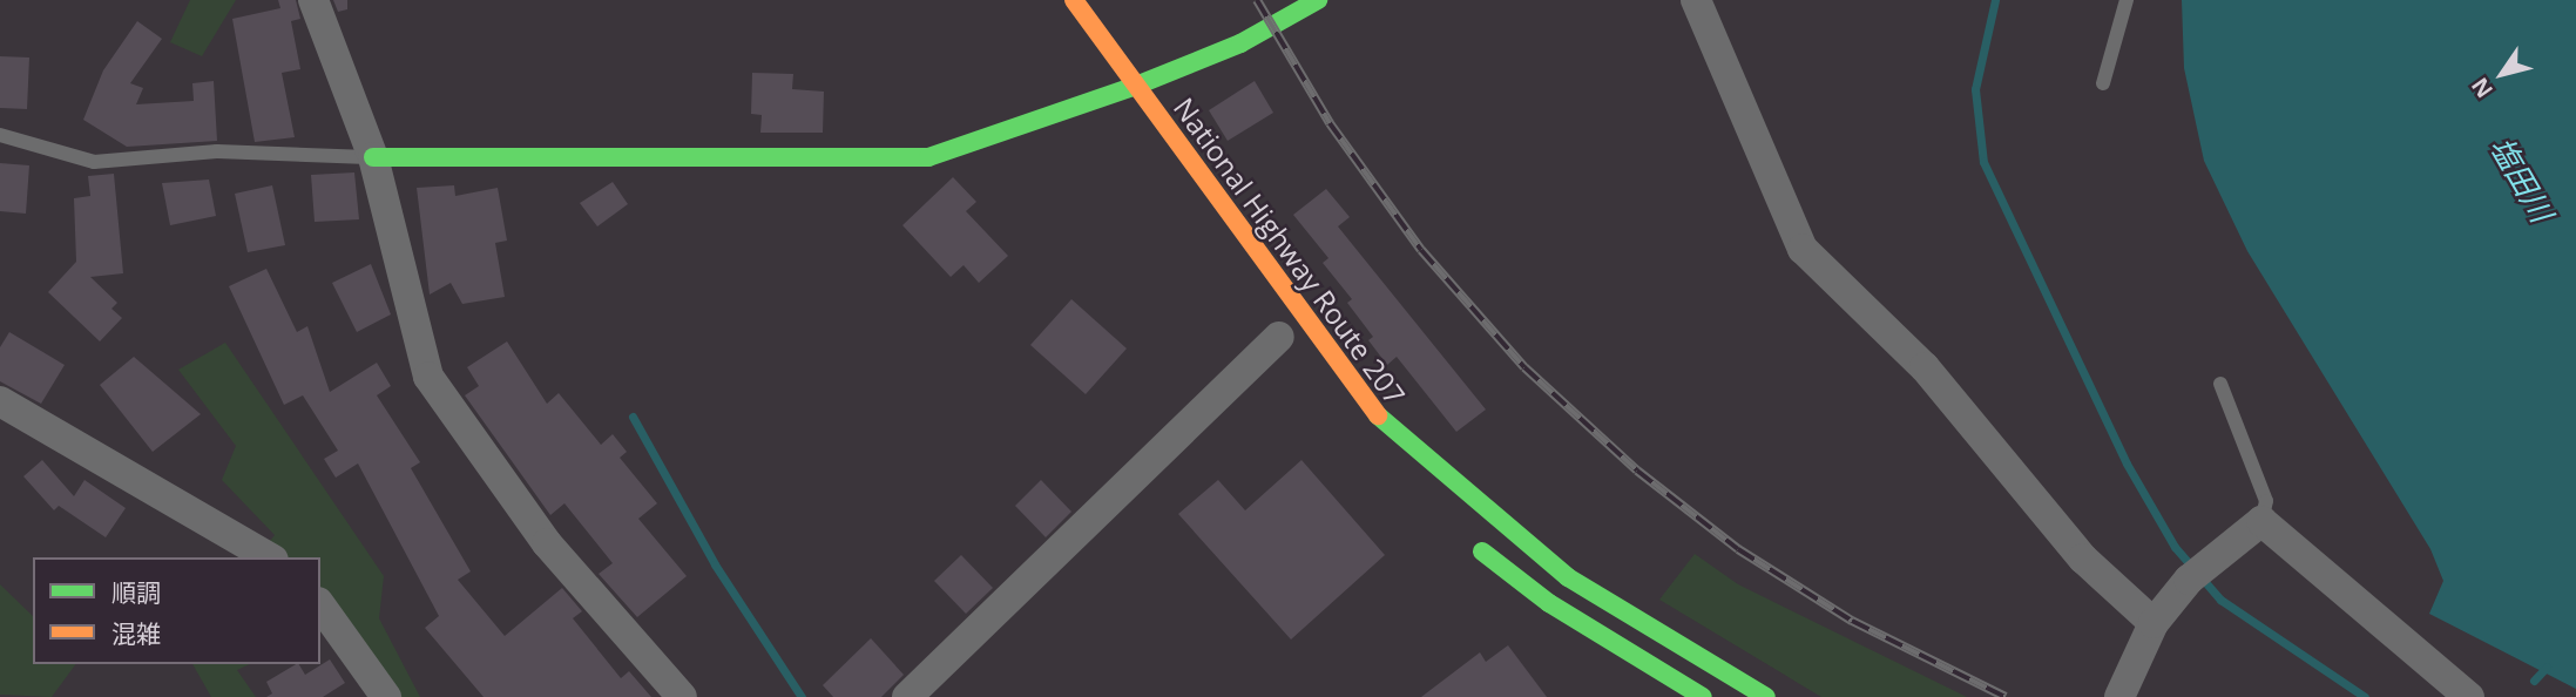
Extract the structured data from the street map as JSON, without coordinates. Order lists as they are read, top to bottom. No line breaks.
{"streets":{"main road":["National Highway Route 207"]},"water":["塩田川"],"legend":["順調","混雑"],"north":"bottom left"}
